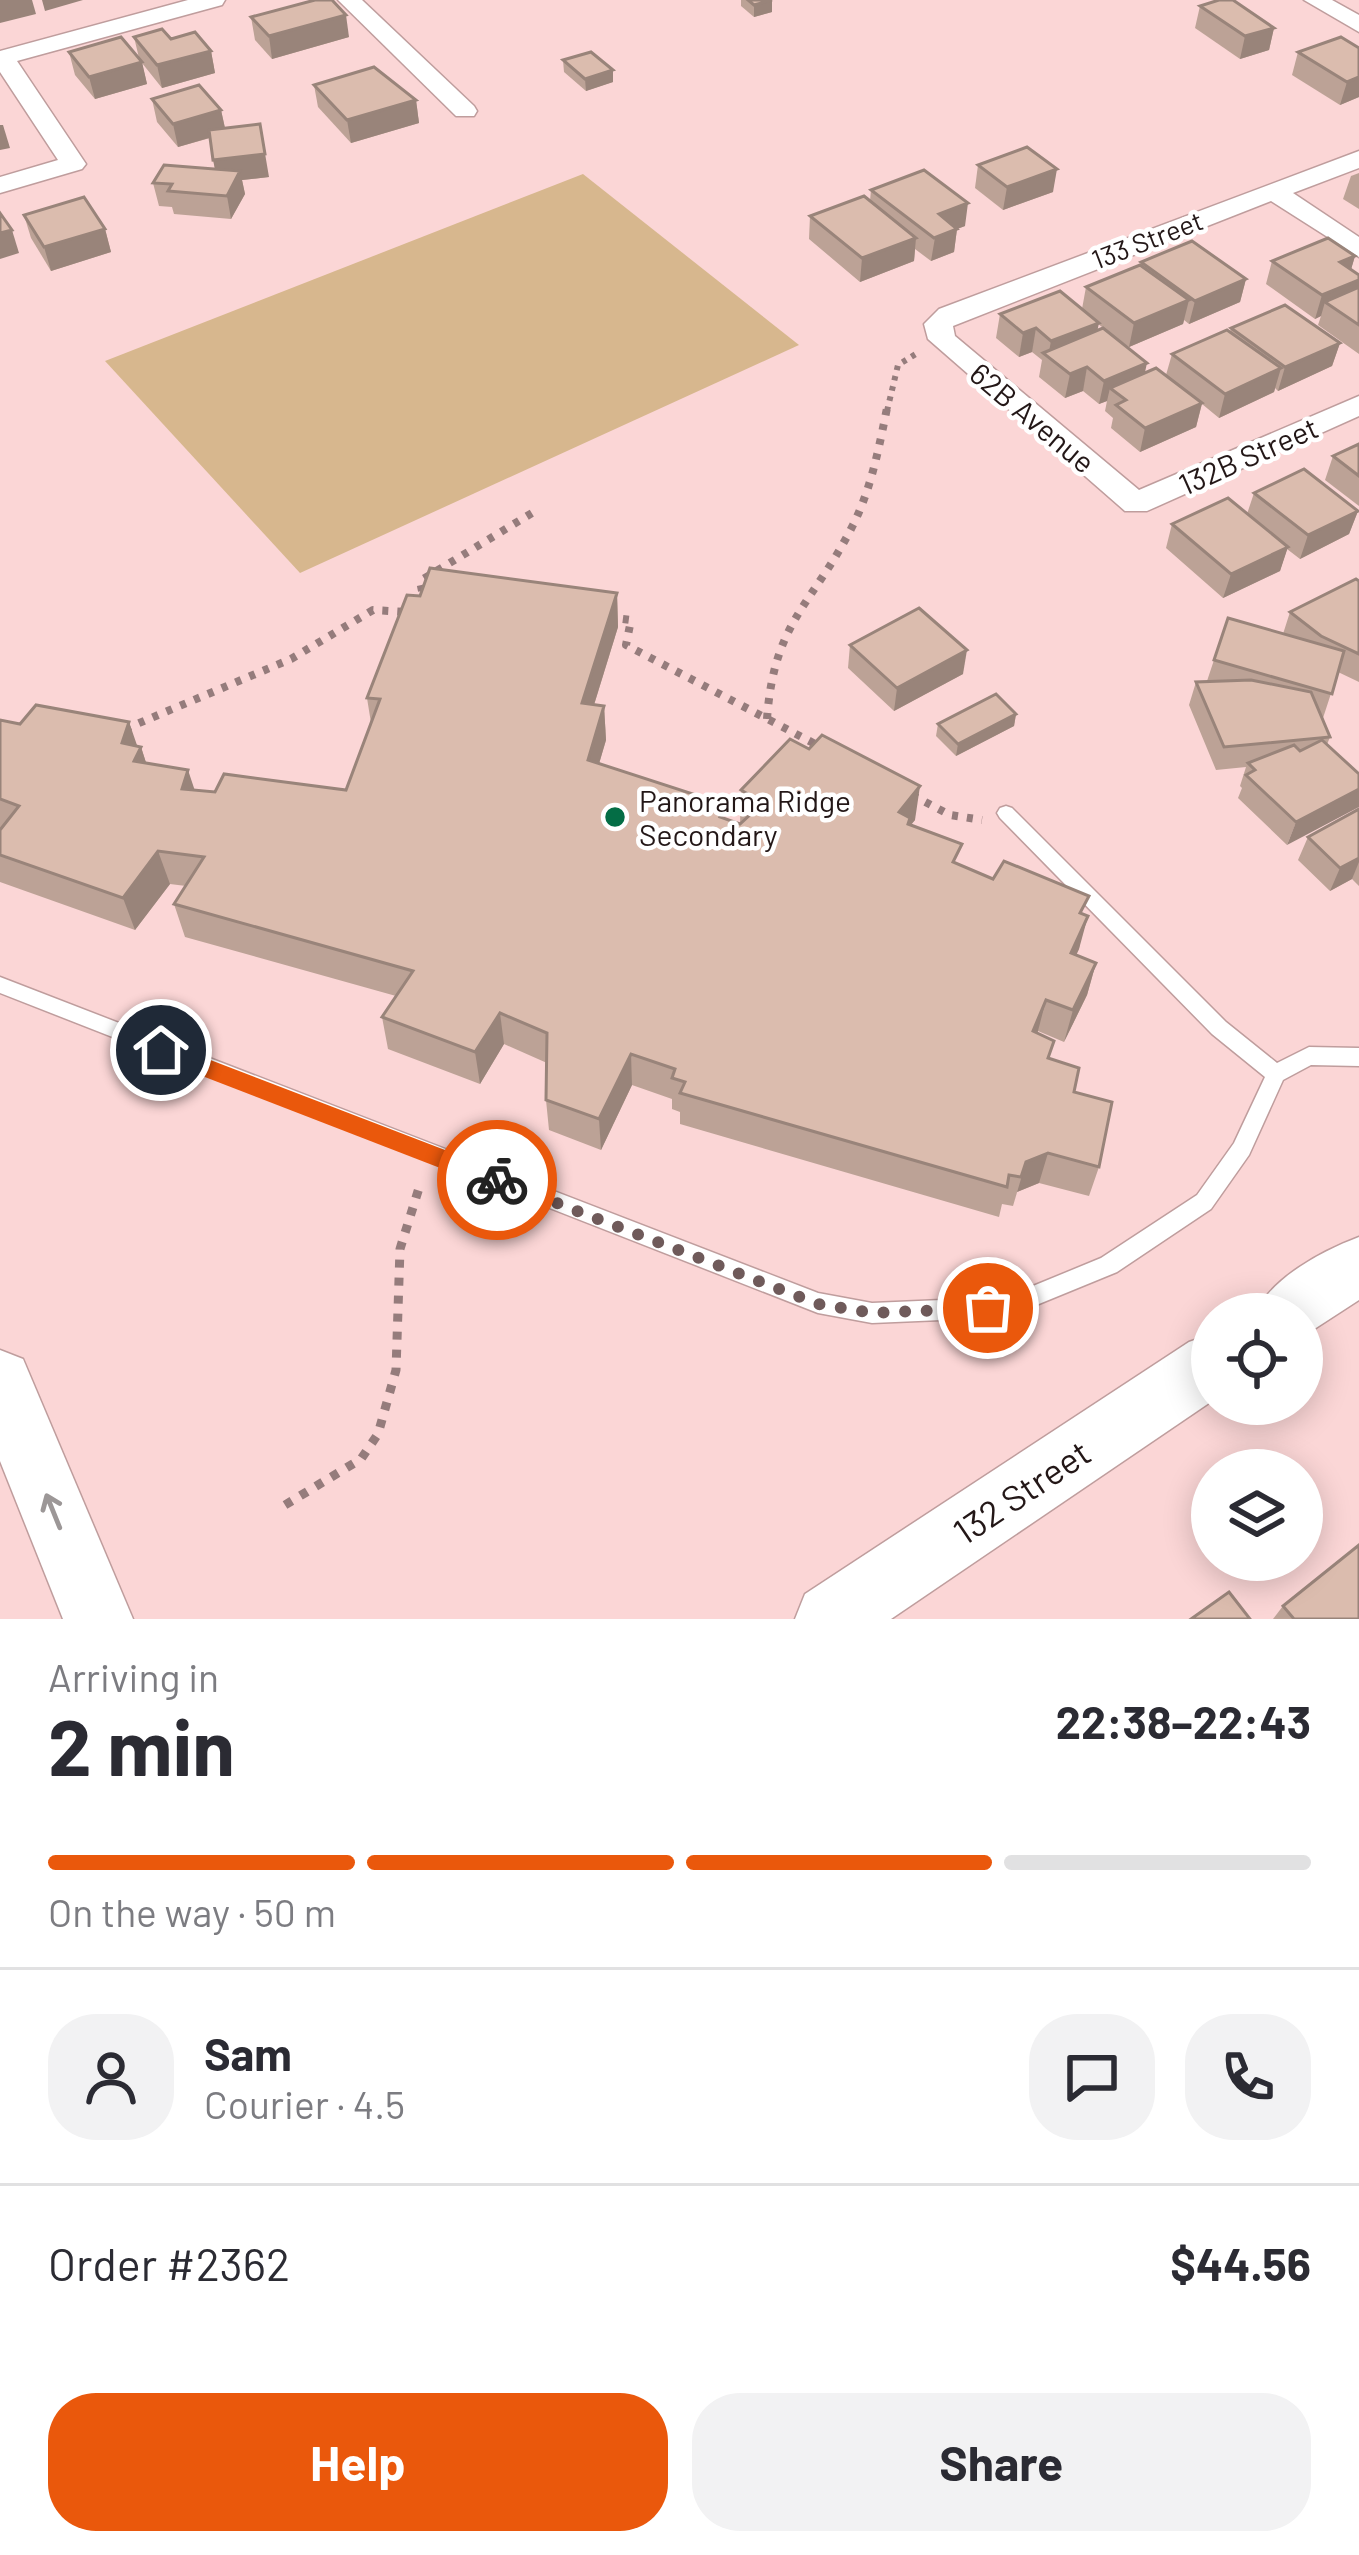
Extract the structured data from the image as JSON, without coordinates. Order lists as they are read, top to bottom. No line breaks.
{"streets":{"main road":["132 Street"],"street":["133 Street","62B Avenue","132B Street"]},"crossings":[["133 Street","62B Avenue"],["62B Avenue","132B Street"]],"places":["Panorama Ridge Secondary"],"page":{"heading":["2 min","Arriving in","22:38–22:43"],"panel":["Sam","Courier · 4.5","Order #2362","$44.56"],"bar":"On the way · 50 m","buttons":["Help","Share"]}}
